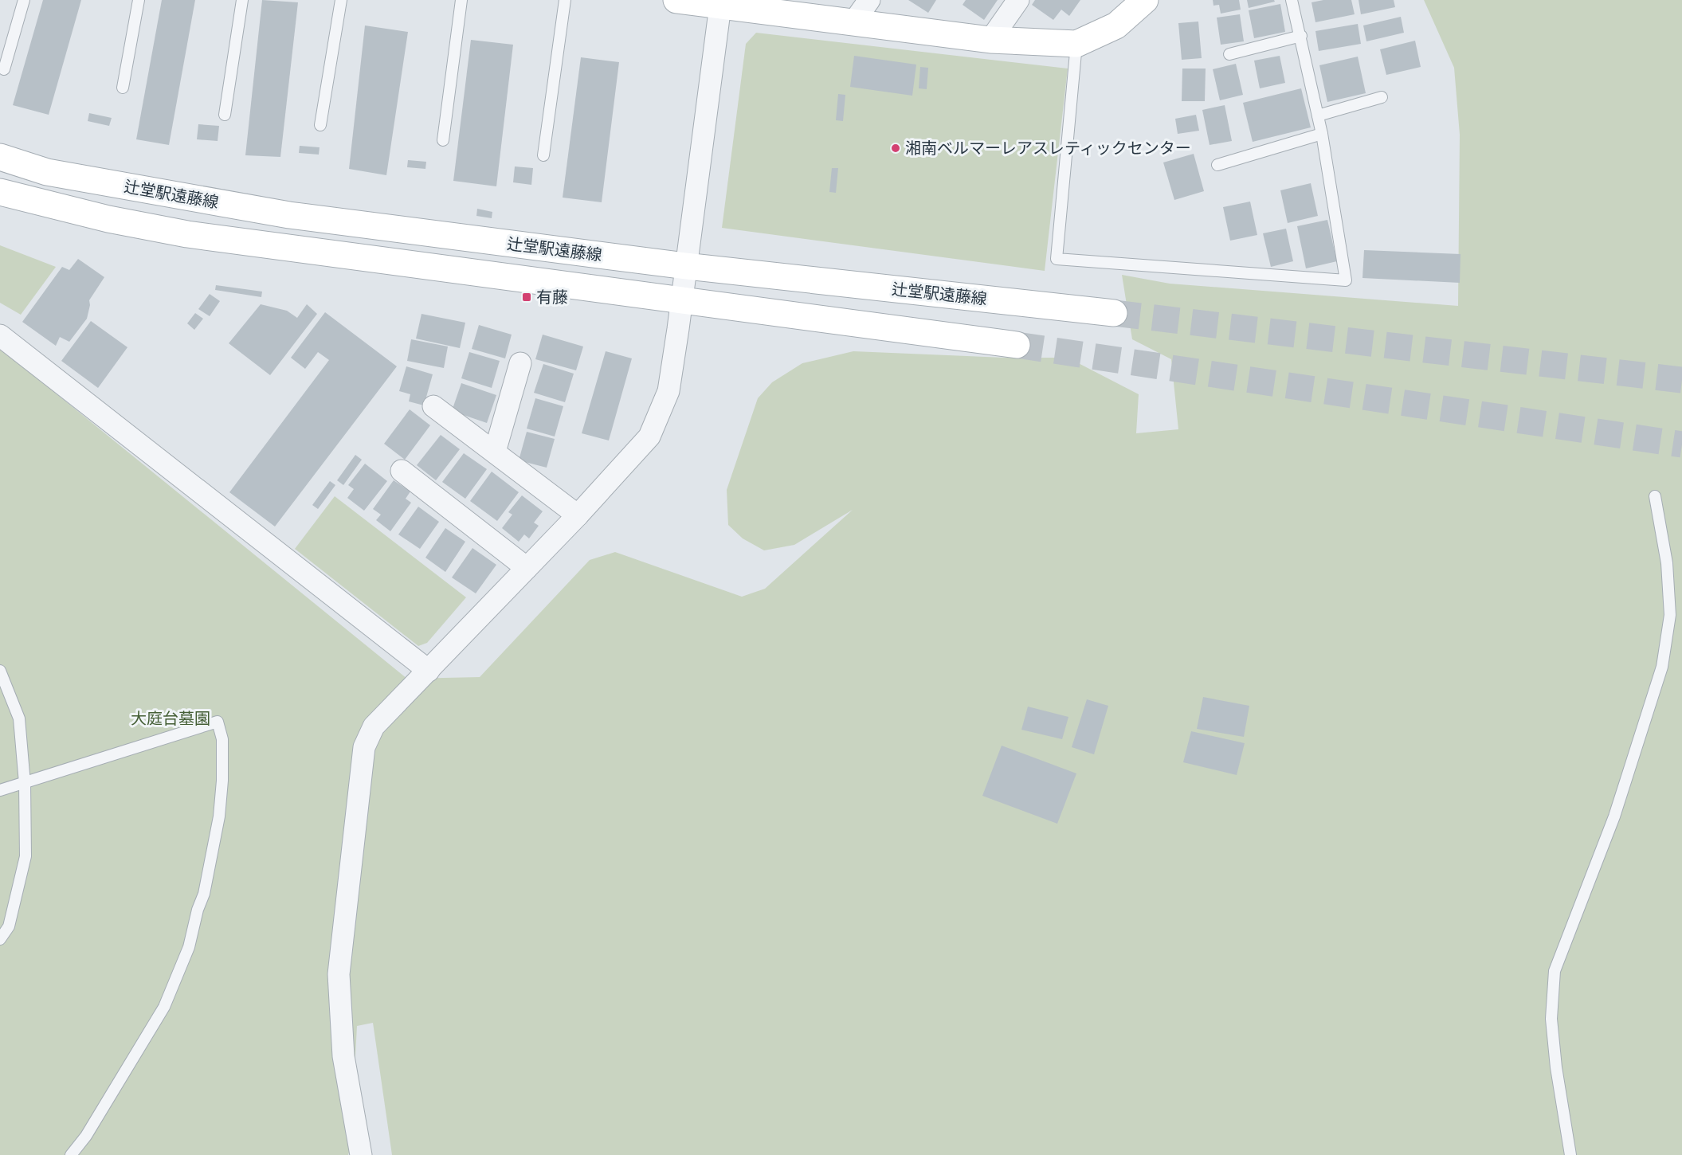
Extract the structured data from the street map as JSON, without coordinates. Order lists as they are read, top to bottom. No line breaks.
{"streets":{"street":["辻堂駅遠藤線"]},"parks":["大庭台墓園"],"places":{"other":["湘南ベルマーレアスレティックセンター"],"transit":["有藤"]}}
